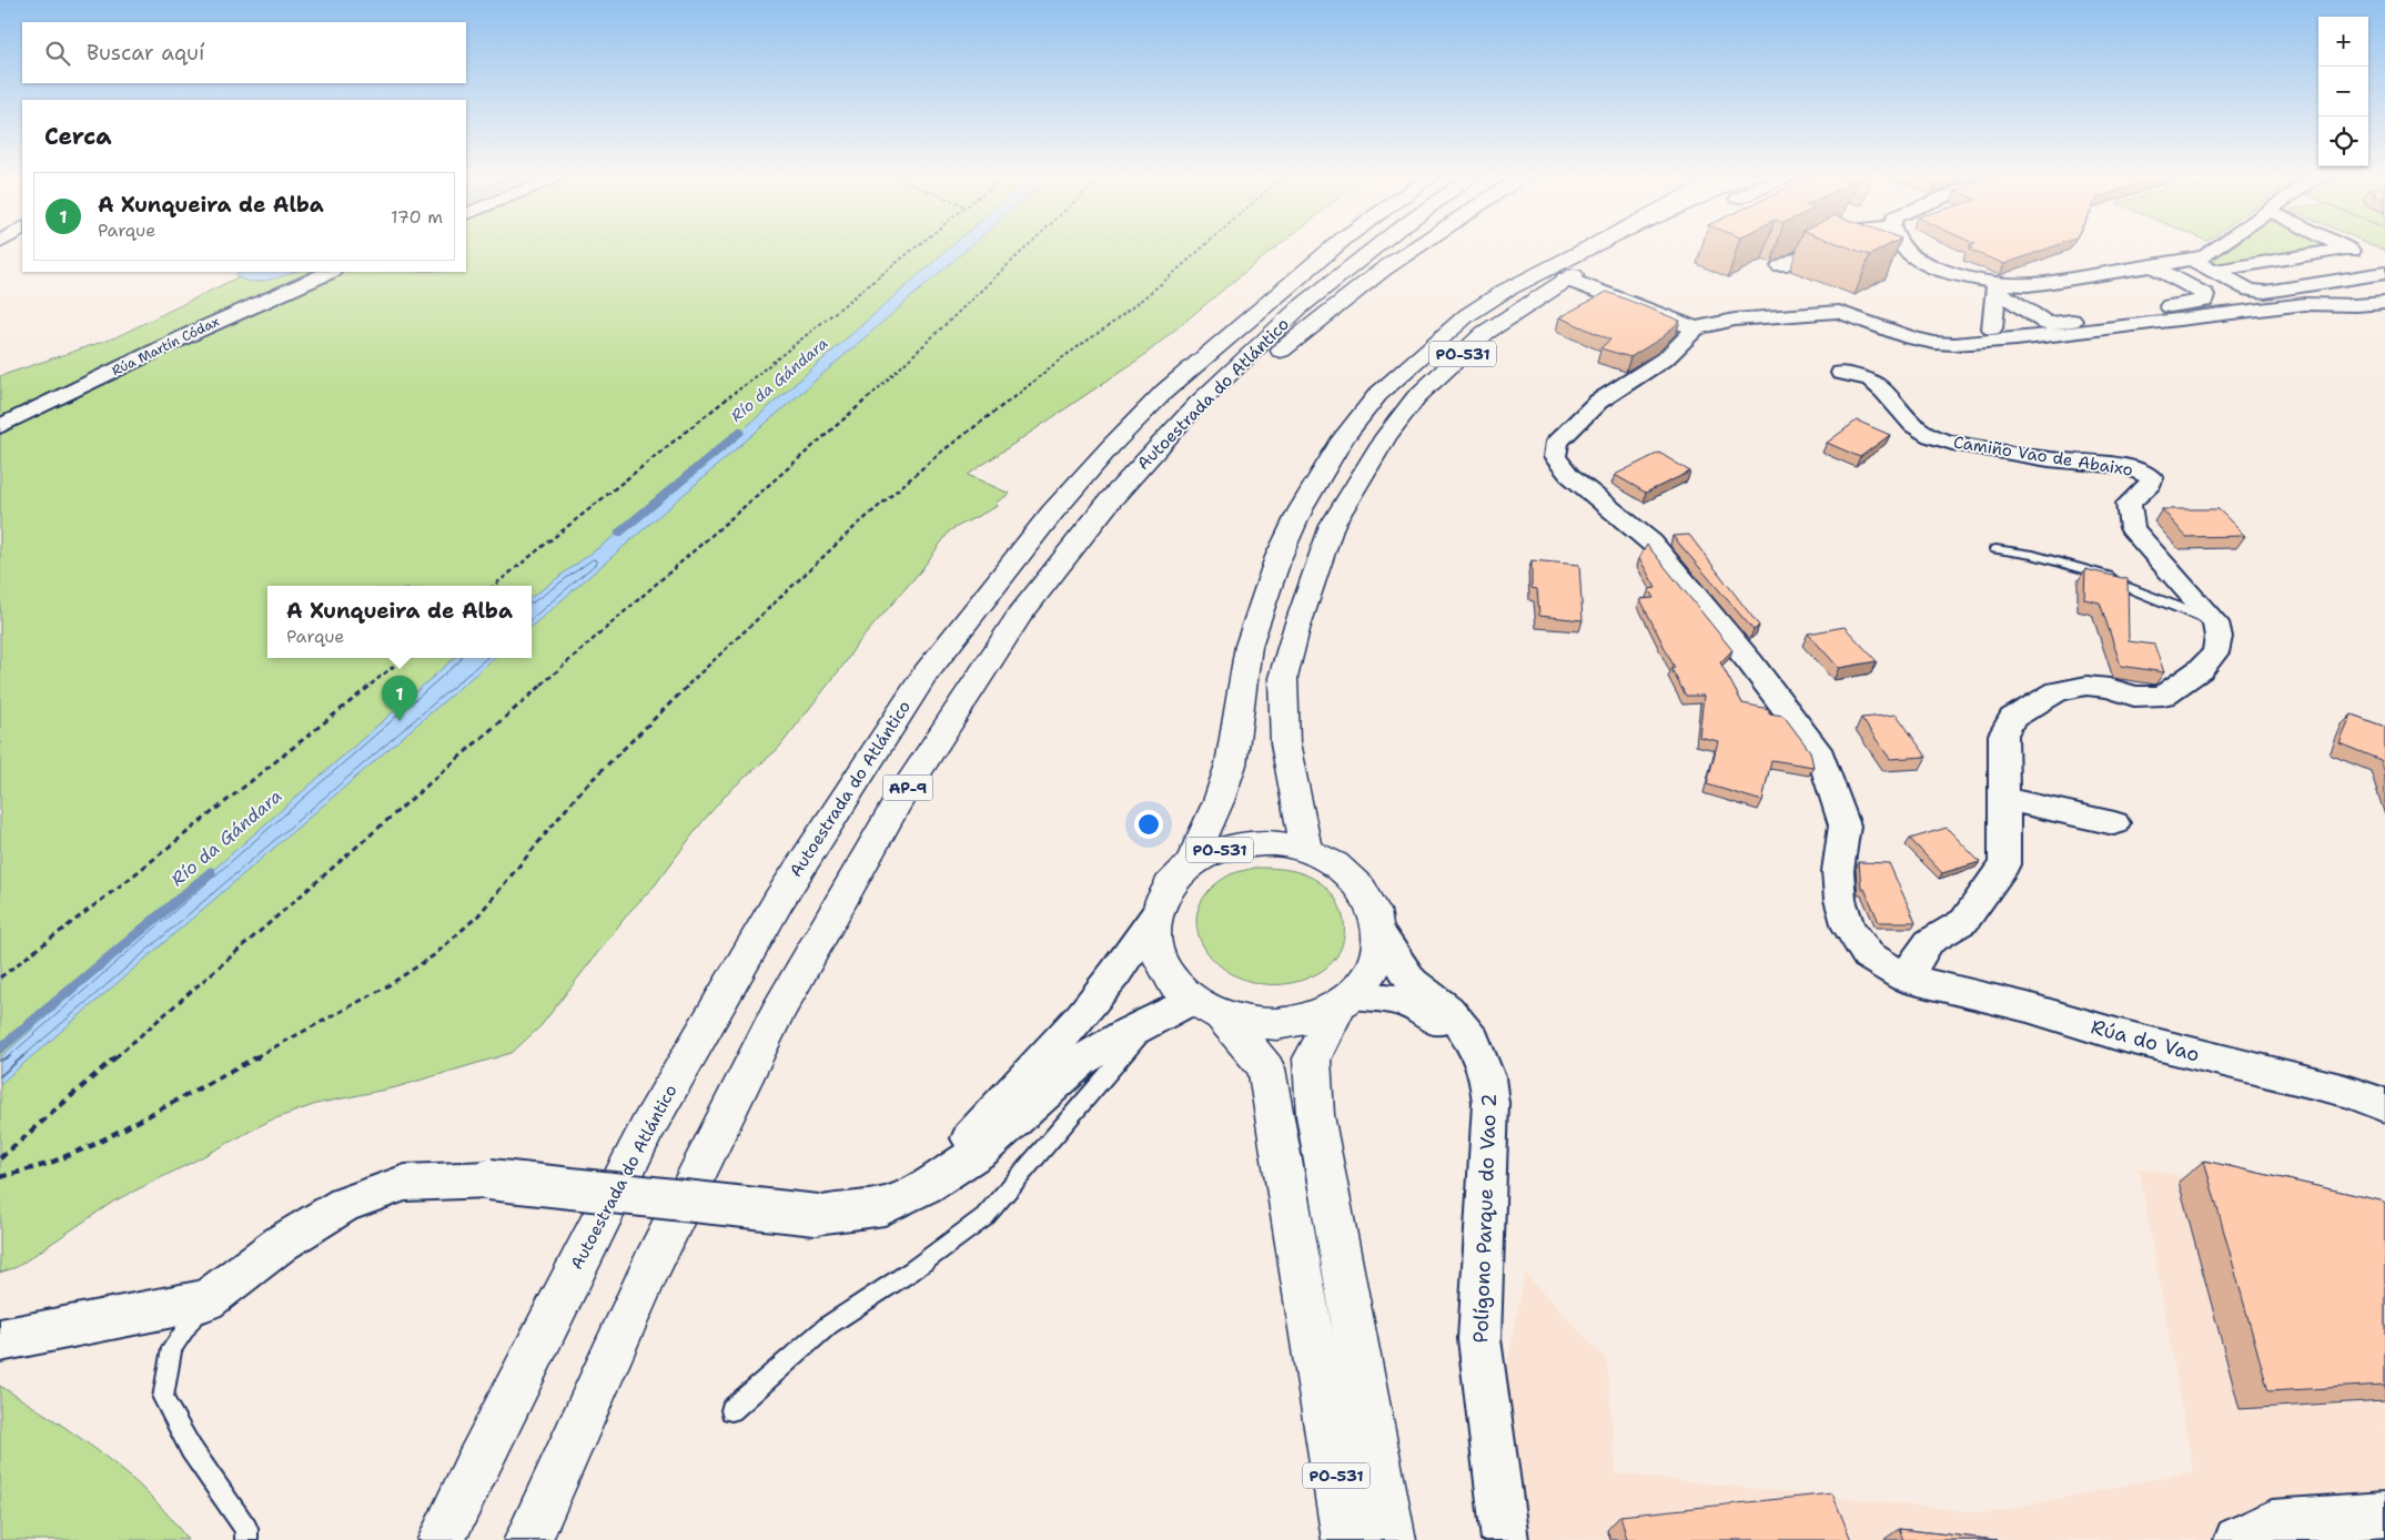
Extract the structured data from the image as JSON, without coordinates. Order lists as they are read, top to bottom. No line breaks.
{"streets":{"main road":["PO-531","Autoestrada do Atlántico","AP-9"],"street":["Rúa Martín Códax","Camiño Vao de Abaixo","Rúa do Vao","Polígono Parque do Vao 2"]},"crossings":[["PO-531","Polígono Parque do Vao 2"]],"water":["Río da Gándara"],"page":{"map_buttons":["+","−"],"search":"Buscar aquí","heading":"Cerca","list":[{"mark":"1","name":"A Xunqueira de Alba","note":"Parque","value":"170 m"}],"popup":["A Xunqueira de Alba","Parque"],"pins":"1"}}
